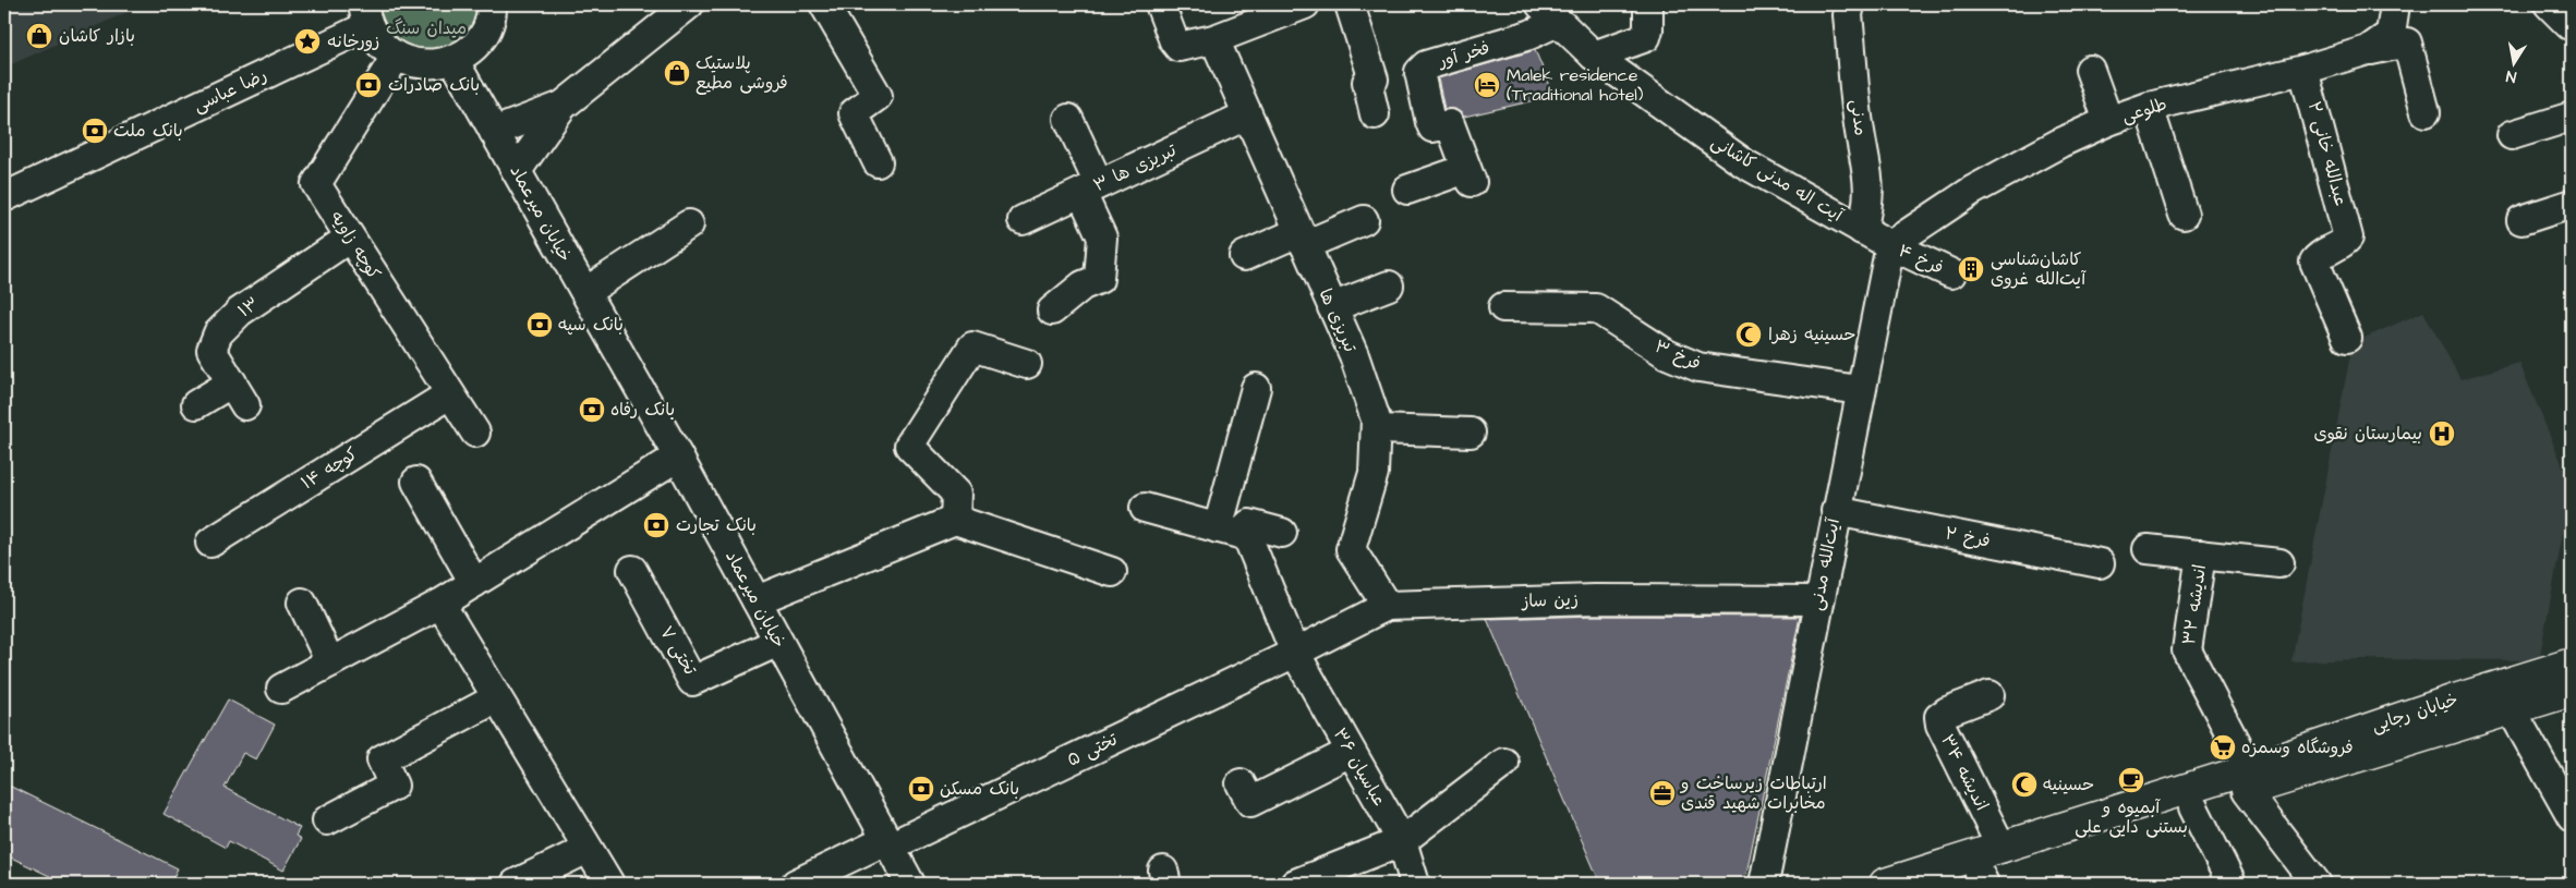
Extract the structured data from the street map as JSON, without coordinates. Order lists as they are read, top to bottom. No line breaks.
{"streets":{"main road":["خیابان رجایی"],"street":["فخر آور","رضا عباسی","طلوعی","مدنی","عبدالله خانی ۲","تبریزی ها ۳","آیت اله مدنی کاشانی","خیابان میرعماد","کوچه زاویه","فرخ ۴","۱۳","تبریزی ها","فرخ ۳","کوچه ۱۴","فرخ ۲","آیت‌الله مدنی","زین ساز","اندیشه ۳۲","تختی ۷","تختی ۵","عباسیان ۳۶","اندیشه ۳۴"]},"crossings":[["فخر آور","آیت اله مدنی کاشانی"],["طلوعی","عبدالله خانی ۲"],["طلوعی","آیت اله مدنی کاشانی"],["طلوعی","فرخ ۴"],["طلوعی","آیت‌الله مدنی"],["مدنی","آیت اله مدنی کاشانی"],["تبریزی ها ۳","تبریزی ها"],["آیت اله مدنی کاشانی","فرخ ۴"],["آیت اله مدنی کاشانی","آیت‌الله مدنی"],["خیابان میرعماد","تختی ۷"],["خیابان میرعماد","تختی ۵"],["کوچه زاویه","۱۳"],["کوچه زاویه","کوچه ۱۴"],["فرخ ۴","آیت‌الله مدنی"],["تبریزی ها","زین ساز"],["فرخ ۳","آیت‌الله مدنی"],["فرخ ۲","آیت‌الله مدنی"],["آیت‌الله مدنی","زین ساز"],["زین ساز","تختی ۵"],["زین ساز","عباسیان ۳۶"],["اندیشه ۳۲","خیابان رجایی"],["خیابان رجایی","اندیشه ۳۴"],["تختی ۵","عباسیان ۳۶"]],"parks":["میدان سنگ"],"places":{"shop":["بازار کاشان","پلاستیک فروشی مطیع"],"place":["زورخانه"],"bank":["بانک صادرات","بانک ملت","بانک سپه","بانک رفاه","بانک تجارت","بانک مسکن"],"hotel":["Malek residence (Traditional hotel)"],"building":["کاشان‌شناسی آیت‌الله غروی"],"mosque":["حسینیه زهرا","حسینیه"],"hospital":["بیمارستان نقوی"],"supermarket":["فروشگاه وسمزه"],"cafe":["آبمیوه و بستنی دایی علی"],"office":["ارتباطات زیرساخت و مخابرات شهید قندی"]},"north":"bottom"}
